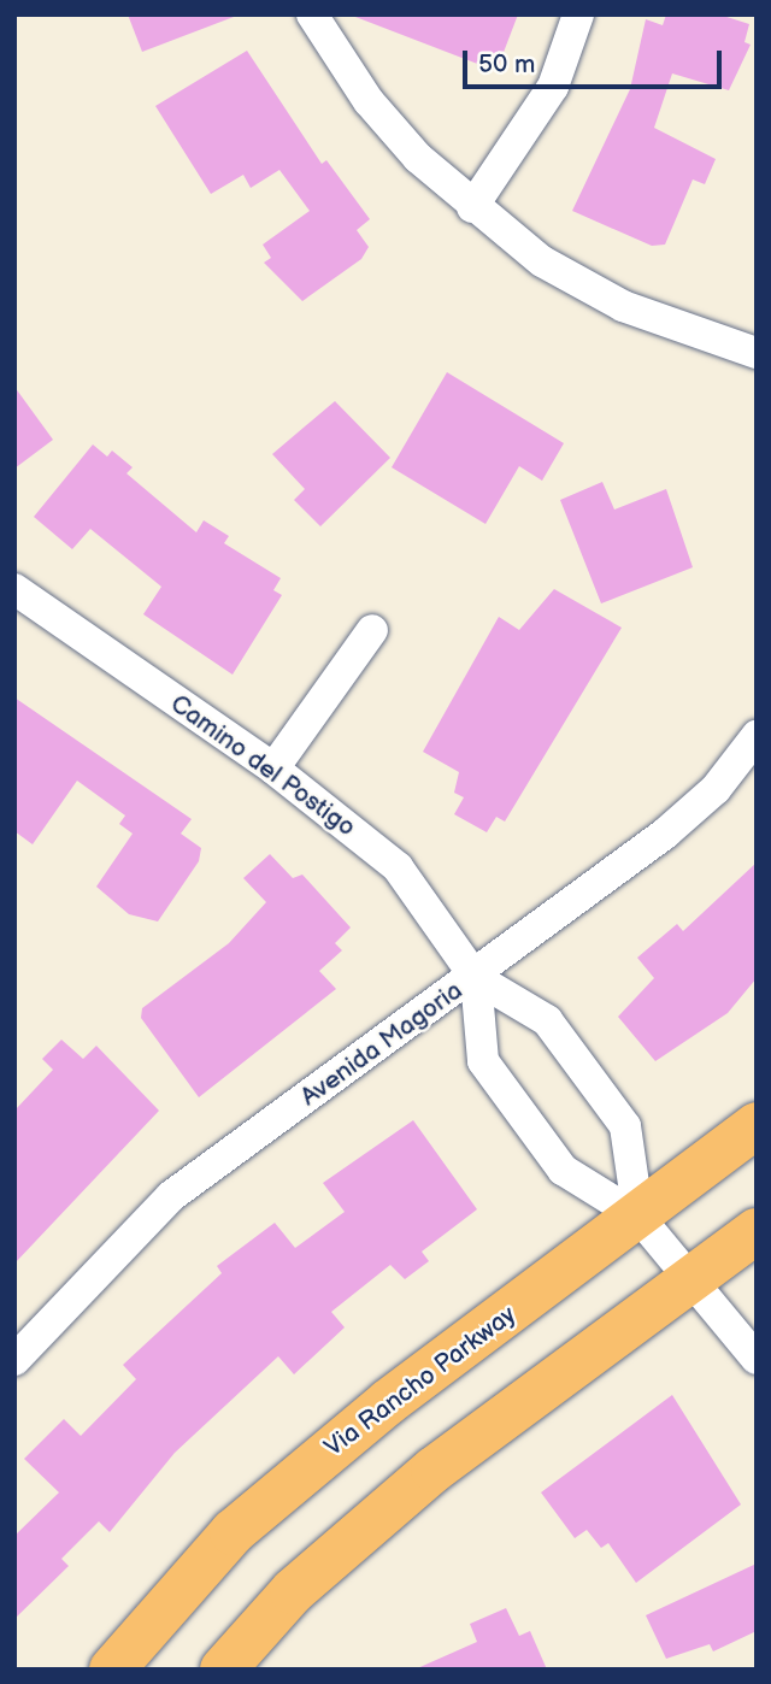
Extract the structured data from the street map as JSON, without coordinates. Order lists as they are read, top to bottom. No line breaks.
{"streets":{"main road":["Via Rancho Parkway"],"street":["Camino del Postigo","Avenida Magoria"]},"crossings":[["Camino del Postigo","Avenida Magoria"]],"scale_bar":"50 m"}
